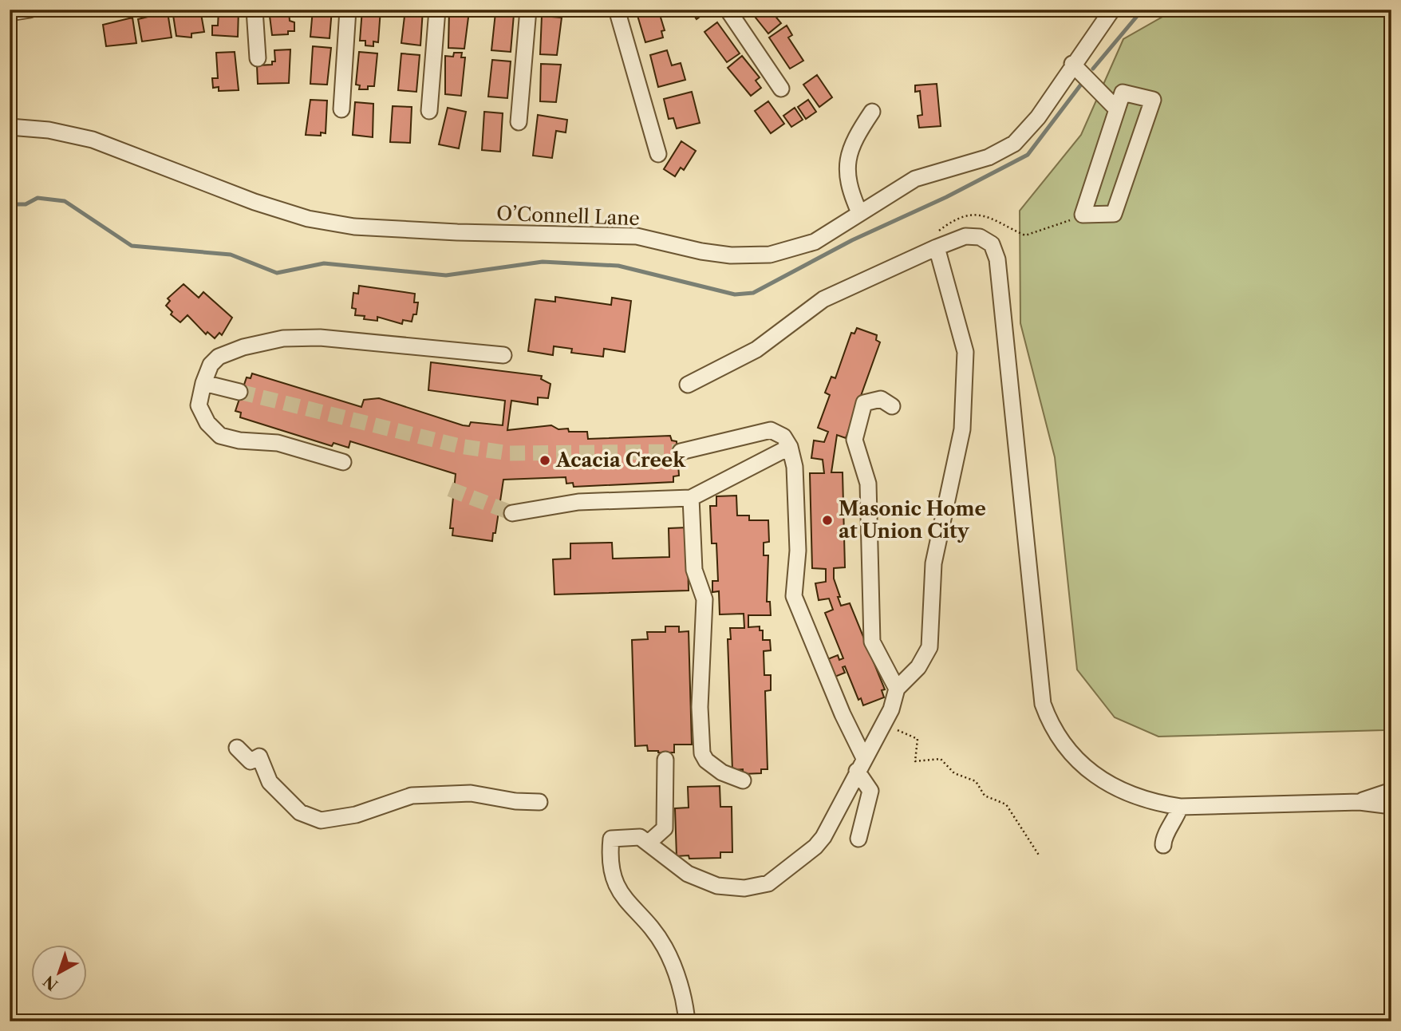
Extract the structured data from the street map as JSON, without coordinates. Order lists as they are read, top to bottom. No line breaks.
{"streets":{"street":["O’Connell Lane"]},"places":["Acacia Creek","Masonic Home at Union City"],"north":"bottom left"}
